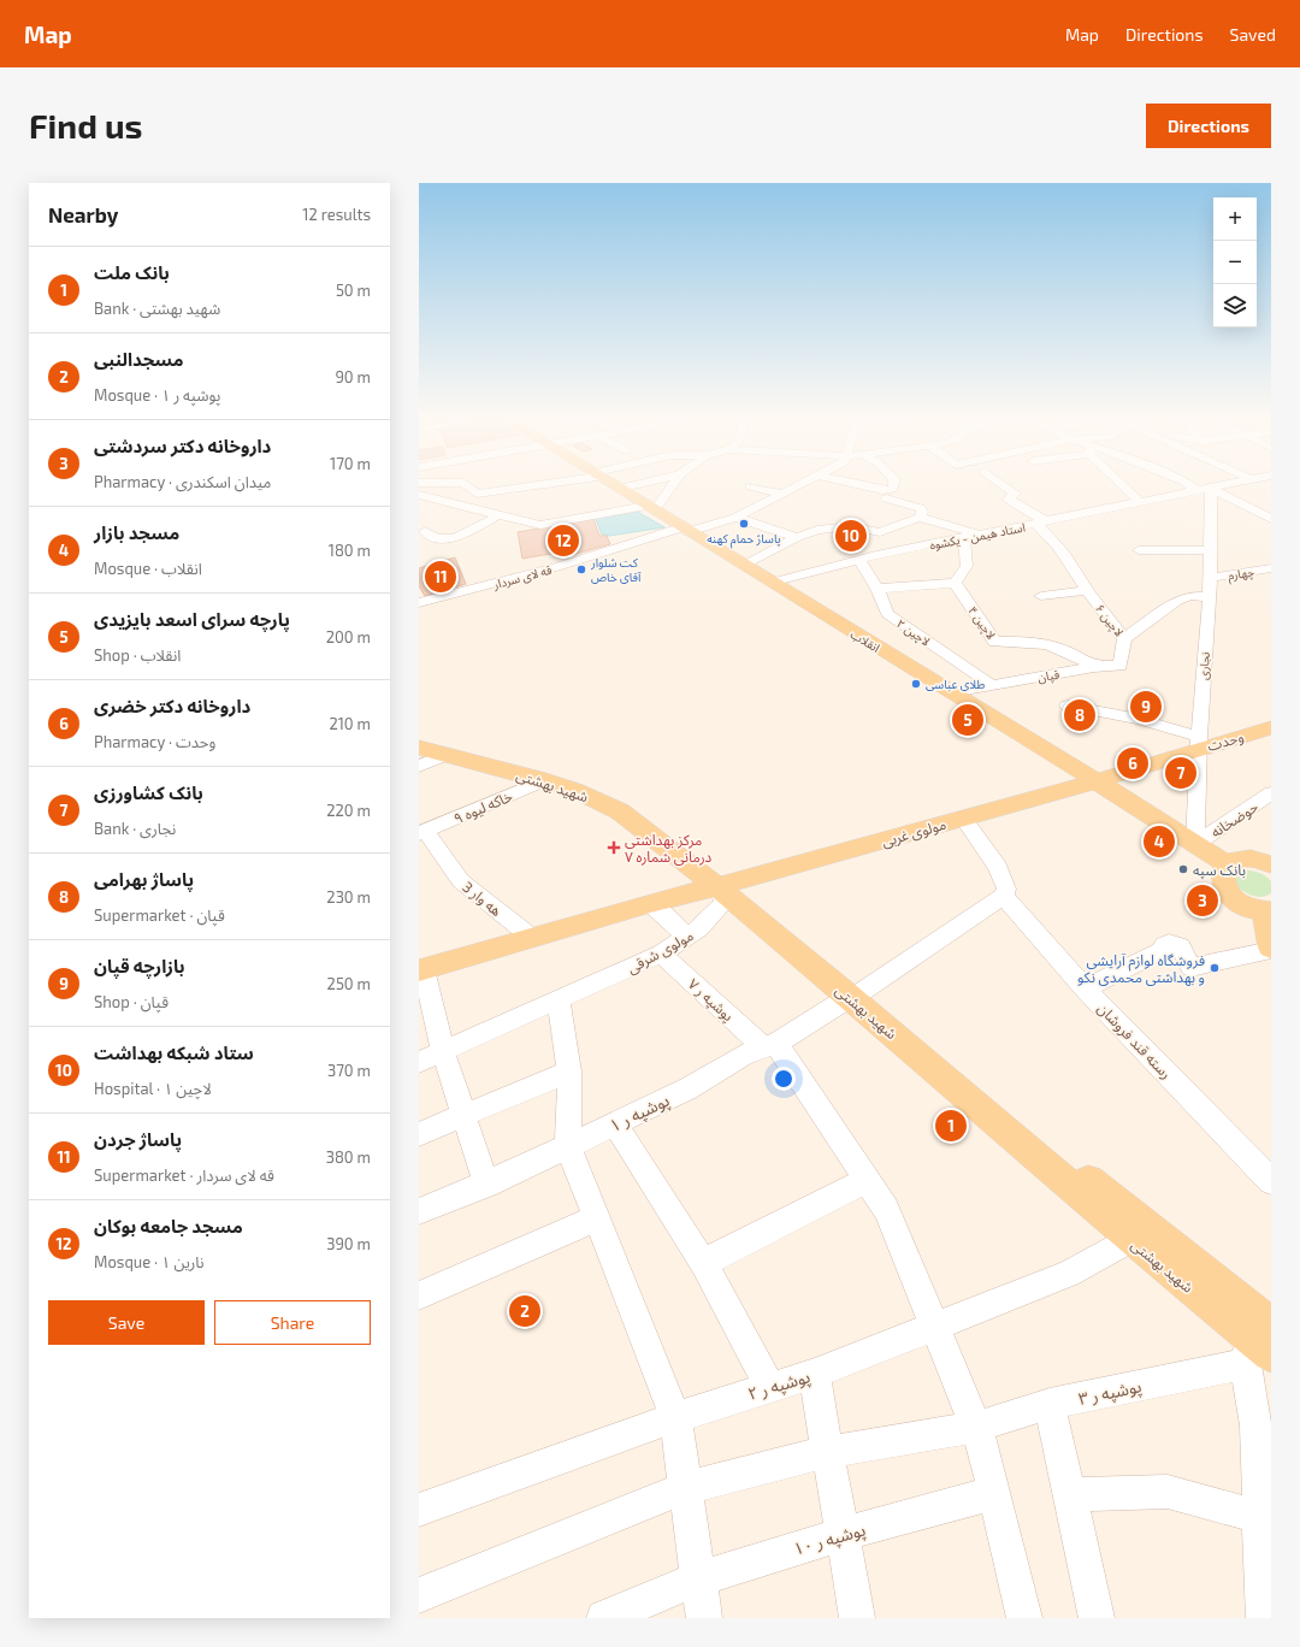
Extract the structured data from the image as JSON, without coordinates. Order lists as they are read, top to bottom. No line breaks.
{"streets":{"main road":["انقلاب","وحدت","شهید بهشتی","مولوی غربی"],"street":["استاد هیمن - یکشوه","چهارم","قه لای سردار","لاچین ۶","لاچین ۴","لاچین ۲","نجاری","قپان","خاکه لیوه ۹","حوضخانه","هه وار 3","مولوی شرقی","پوشپه ر ۷","رسته قند فروشان","۱ پوشپه ر","پوشپه ر ۲","پوشپه ر ۳","پوشپه ر ۱۰"]},"crossings":[["استاد هیمن - یکشوه","لاچین ۶"],["استاد هیمن - یکشوه","لاچین ۲"],["استاد هیمن - یکشوه","انقلاب"],["استاد هیمن - یکشوه","نجاری"],["چهارم","نجاری"],["قه لای سردار","انقلاب"],["لاچین ۶","نجاری"],["لاچین ۶","قپان"],["لاچین ۴","قپان"],["لاچین ۲","قپان"],["انقلاب","نجاری"],["انقلاب","قپان"],["انقلاب","وحدت"],["انقلاب","حوضخانه"],["انقلاب","مولوی غربی"],["نجاری","وحدت"],["نجاری","حوضخانه"],["وحدت","مولوی غربی"],["شهید بهشتی","خاکه لیوه ۹"],["شهید بهشتی","مولوی غربی"],["شهید بهشتی","مولوی شرقی"],["شهید بهشتی","۱ پوشپه ر"],["شهید بهشتی","پوشپه ر ۲"],["شهید بهشتی","پوشپه ر ۳"],["خاکه لیوه ۹","هه وار 3"],["مولوی غربی","مولوی شرقی"],["مولوی شرقی","پوشپه ر ۷"],["پوشپه ر ۷","۱ پوشپه ر"],["پوشپه ر ۷","پوشپه ر ۲"],["پوشپه ر ۷","پوشپه ر ۳"],["رسته قند فروشان","۱ پوشپه ر"]],"places":{"other":["پاساژ حمام کهنه","کت شلوار آقای خاص","طلای عباسی","بانک سپه","فروشگاه لوازم آرایشی و بهداشتی محمدی نکو"],"health":["مرکز بهداشتی درمانی شماره ۷"]},"page":{"header":"Map","nav":["Map","Directions","Saved"],"buttons":["Directions",["Save","Share"]],"title":"Find us","heading":["Nearby","12 results"],"map_buttons":["+","−"],"list":[{"mark":"1","name":"بانک ملت","note":"Bank · شهید بهشتی","value":"50 m"},{"mark":"2","name":"مسجدالنبی","note":"Mosque · ۱ پوشپه ر","value":"90 m"},{"mark":"3","name":"داروخانه دکتر سردشتی","note":"Pharmacy · میدان اسکندری","value":"170 m"},{"mark":"4","name":"مسجد بازار","note":"Mosque · انقلاب","value":"180 m"},{"mark":"5","name":"پارچه سرای اسعد بایزیدی","note":"Shop · انقلاب","value":"200 m"},{"mark":"6","name":"داروخانه دکتر خضری","note":"Pharmacy · وحدت","value":"210 m"},{"mark":"7","name":"بانک کشاورزی","note":"Bank · نجاری","value":"220 m"},{"mark":"8","name":"پاساژ بهرامی","note":"Supermarket · قپان","value":"230 m"},{"mark":"9","name":"بازارچه قپان","note":"Shop · قپان","value":"250 m"},{"mark":"10","name":"ستاد شبکه بهداشت","note":"Hospital · لاچین ۱","value":"370 m"},{"mark":"11","name":"پاساژ جردن","note":"Supermarket · قه لای سردار","value":"380 m"},{"mark":"12","name":"مسجد جامعه بوکان","note":"Mosque · نارین ۱","value":"390 m"}],"pins":["10","12","11","9","8","5","6","7","4","3","1","2"]}}
